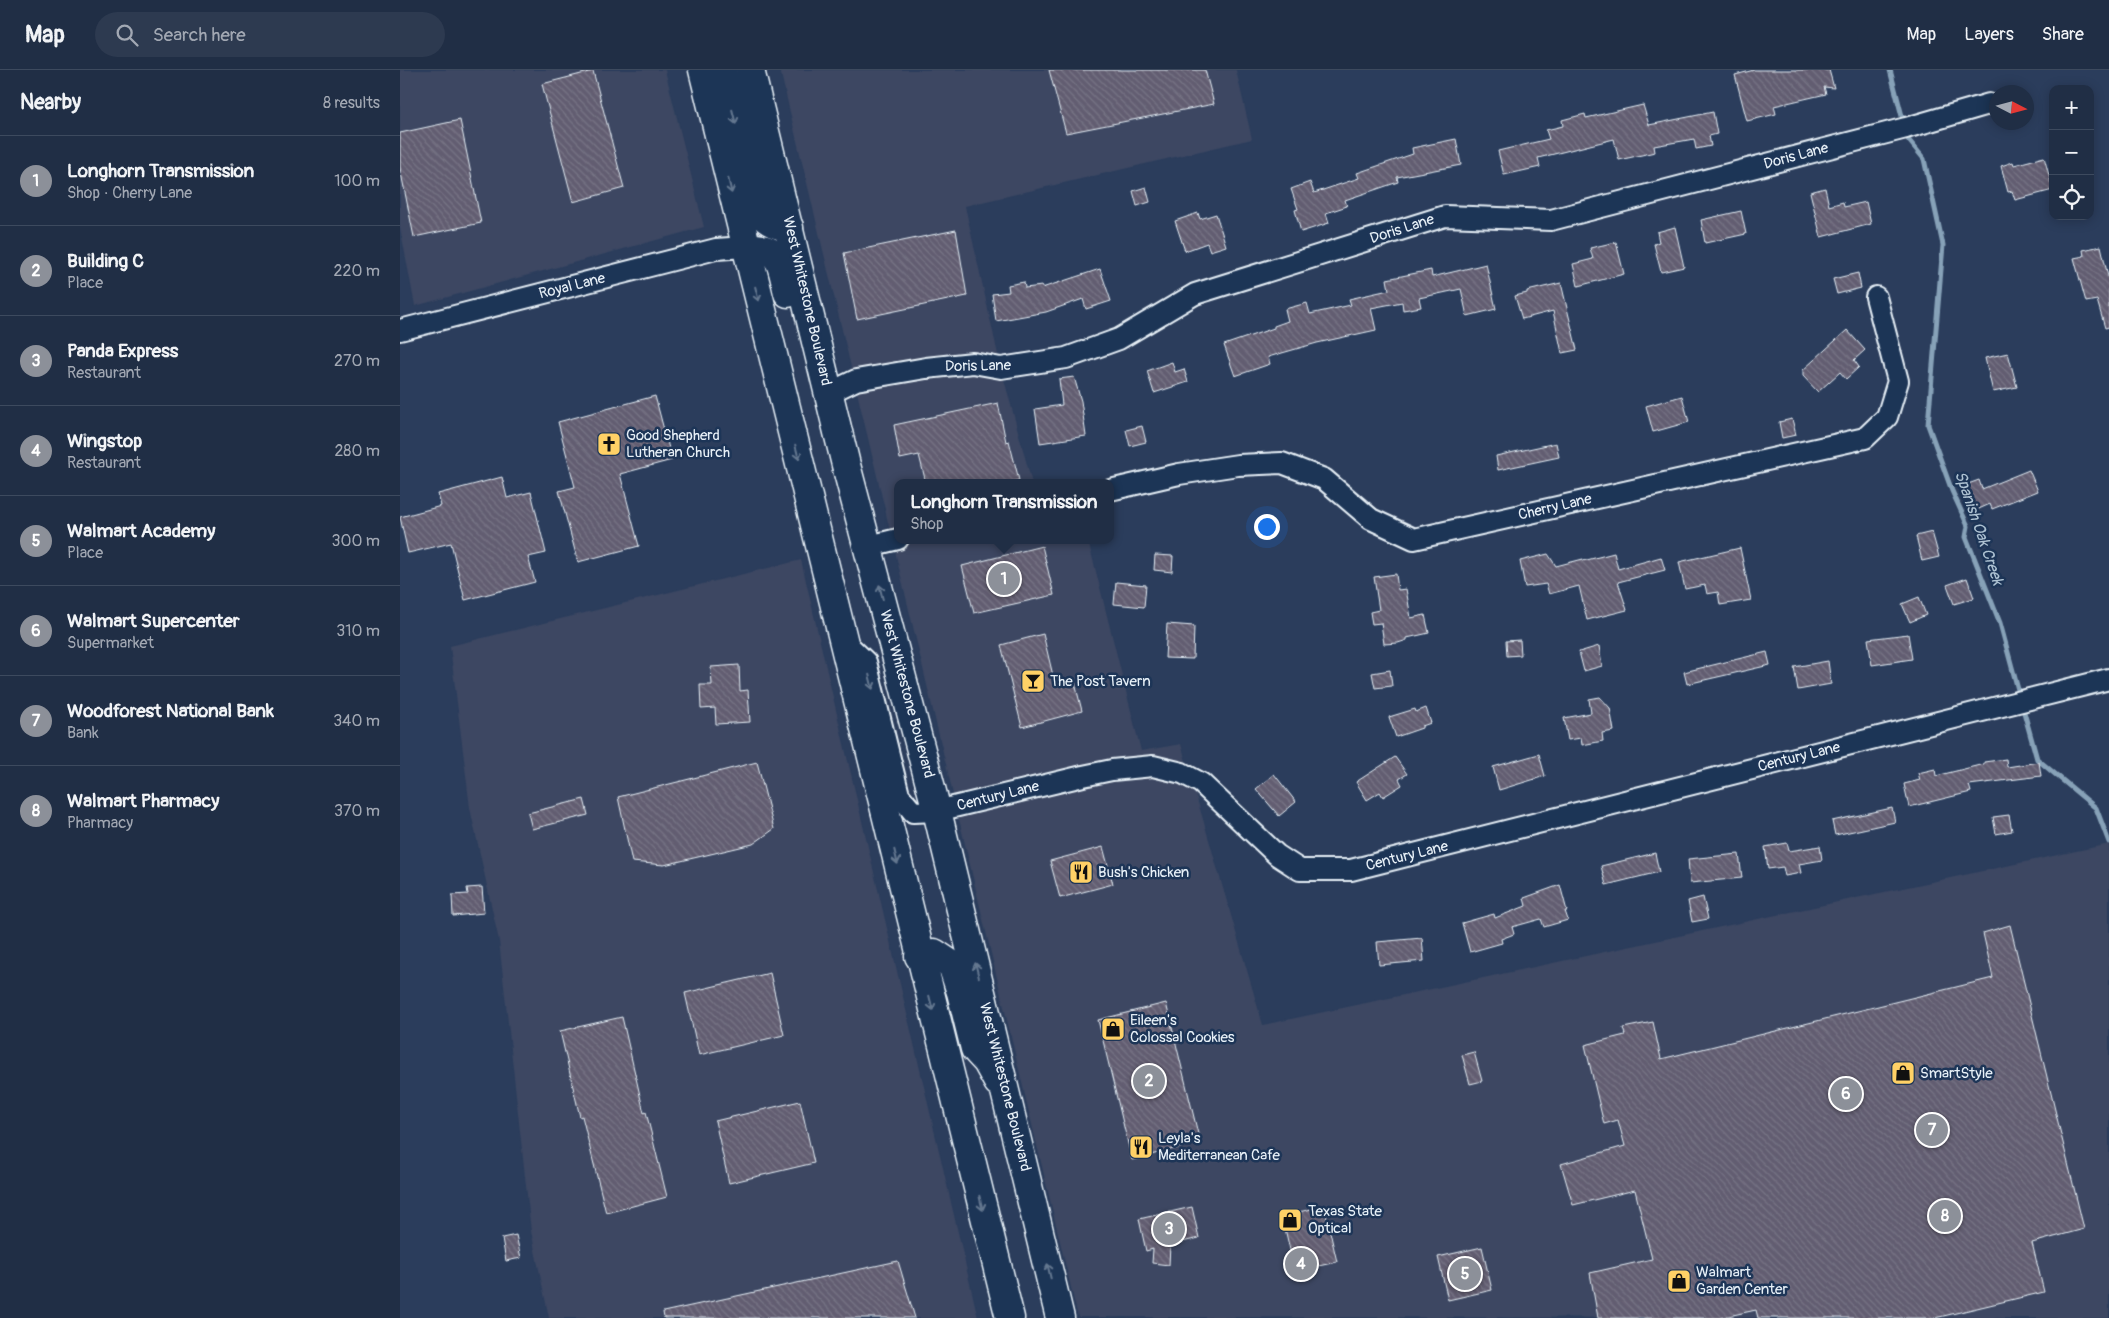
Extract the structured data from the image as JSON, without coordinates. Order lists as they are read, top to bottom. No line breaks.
{"streets":{"main road":["West Whitestone Boulevard"],"street":["Doris Lane","Royal Lane","Cherry Lane","Century Lane"]},"crossings":[["Doris Lane","West Whitestone Boulevard"],["West Whitestone Boulevard","Century Lane"]],"water":["Spanish Oak Creek"],"places":{"church":["Good Shepherd Lutheran Church"],"bar":["The Post Tavern"],"restaurant":["Bush's Chicken","Leyla's Mediterranean Cafe"],"shop":["Eileen's Colossal Cookies","SmartStyle","Texas State Optical","Walmart Garden Center"]},"north":"right","page":{"header":"Map","search":"Search here","nav":["Map","Layers","Share"],"heading":["Nearby","8 results"],"map_buttons":["+","−"],"list":[{"mark":"1","name":"Longhorn Transmission","note":"Shop · Cherry Lane","value":"100 m"},{"mark":"2","name":"Building C","note":"Place","value":"220 m"},{"mark":"3","name":"Panda Express","note":"Restaurant","value":"270 m"},{"mark":"4","name":"Wingstop","note":"Restaurant","value":"280 m"},{"mark":"5","name":"Walmart Academy","note":"Place","value":"300 m"},{"mark":"6","name":"Walmart Supercenter","note":"Supermarket","value":"310 m"},{"mark":"7","name":"Woodforest National Bank","note":"Bank","value":"340 m"},{"mark":"8","name":"Walmart Pharmacy","note":"Pharmacy","value":"370 m"}],"popup":["Longhorn Transmission","Shop"],"pins":["1","2","6","7","8","3","4","5"]}}
